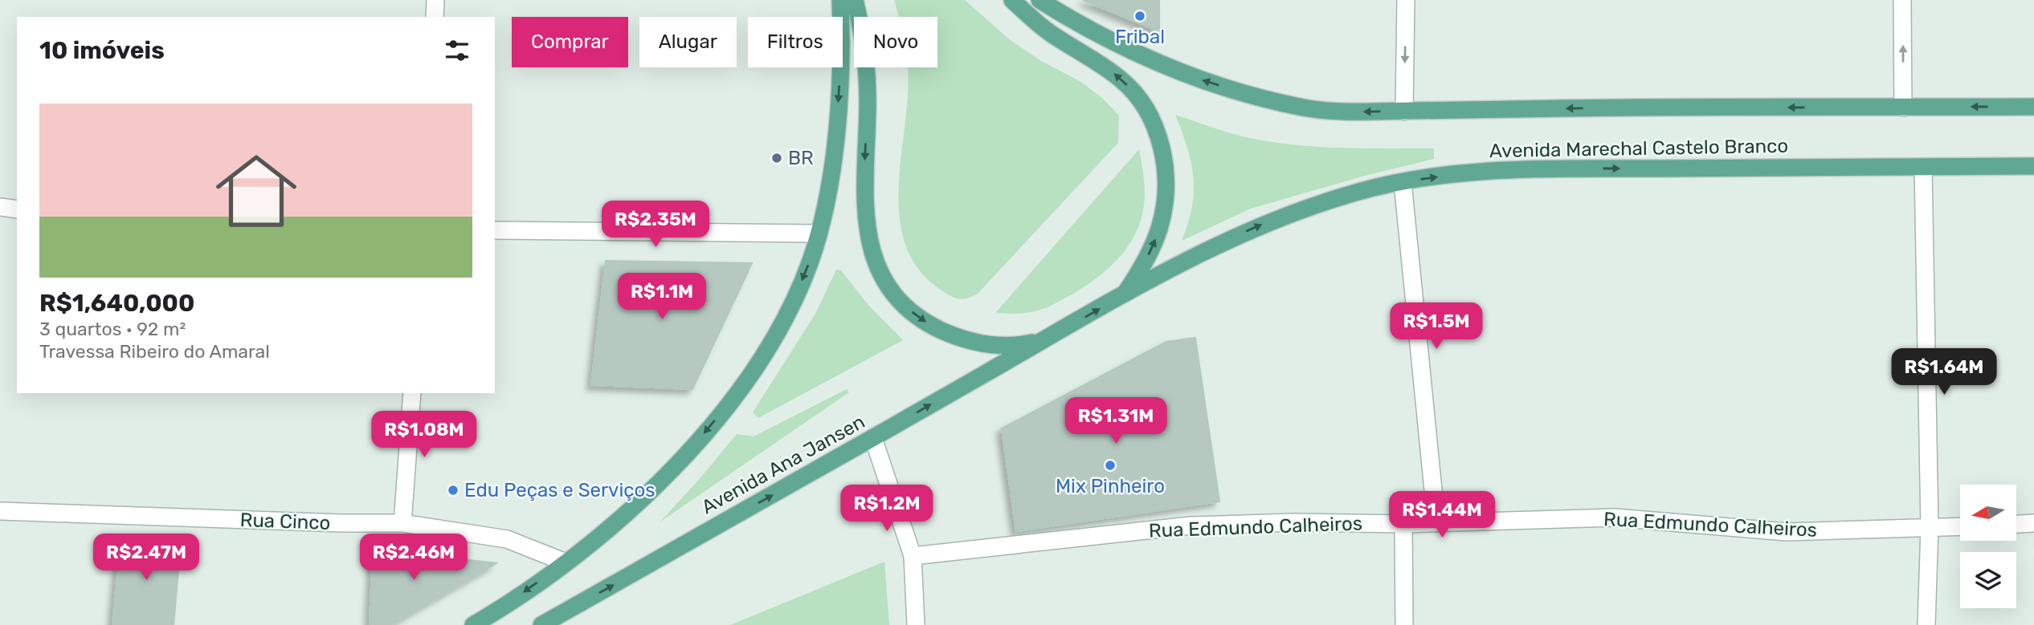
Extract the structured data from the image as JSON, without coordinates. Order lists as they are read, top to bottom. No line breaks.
{"streets":{"main road":["Avenida Marechal Castelo Branco","Avenida Ana Jansen"],"street":["Rua Cinco","Rua Edmundo Calheiros"]},"crossings":[["Avenida Marechal Castelo Branco","Avenida Ana Jansen"]],"places":["Fribal","BR","Mix Pinheiro","Edu Peças e Serviços"],"north":"left","page":{"chip":["Comprar","Alugar","Filtros","Novo"],"heading":"10 imóveis","list":[{"name":"R$1,640,000","note":"3 quartos · 92 m² · Travessa Ribeiro do Amaral"}],"price":["R$2.35M","R$1.1M","R$1.5M","R$1.64M","R$1.31M","R$1.08M","R$1.2M","R$1.44M","R$2.47M","R$2.46M"]}}
